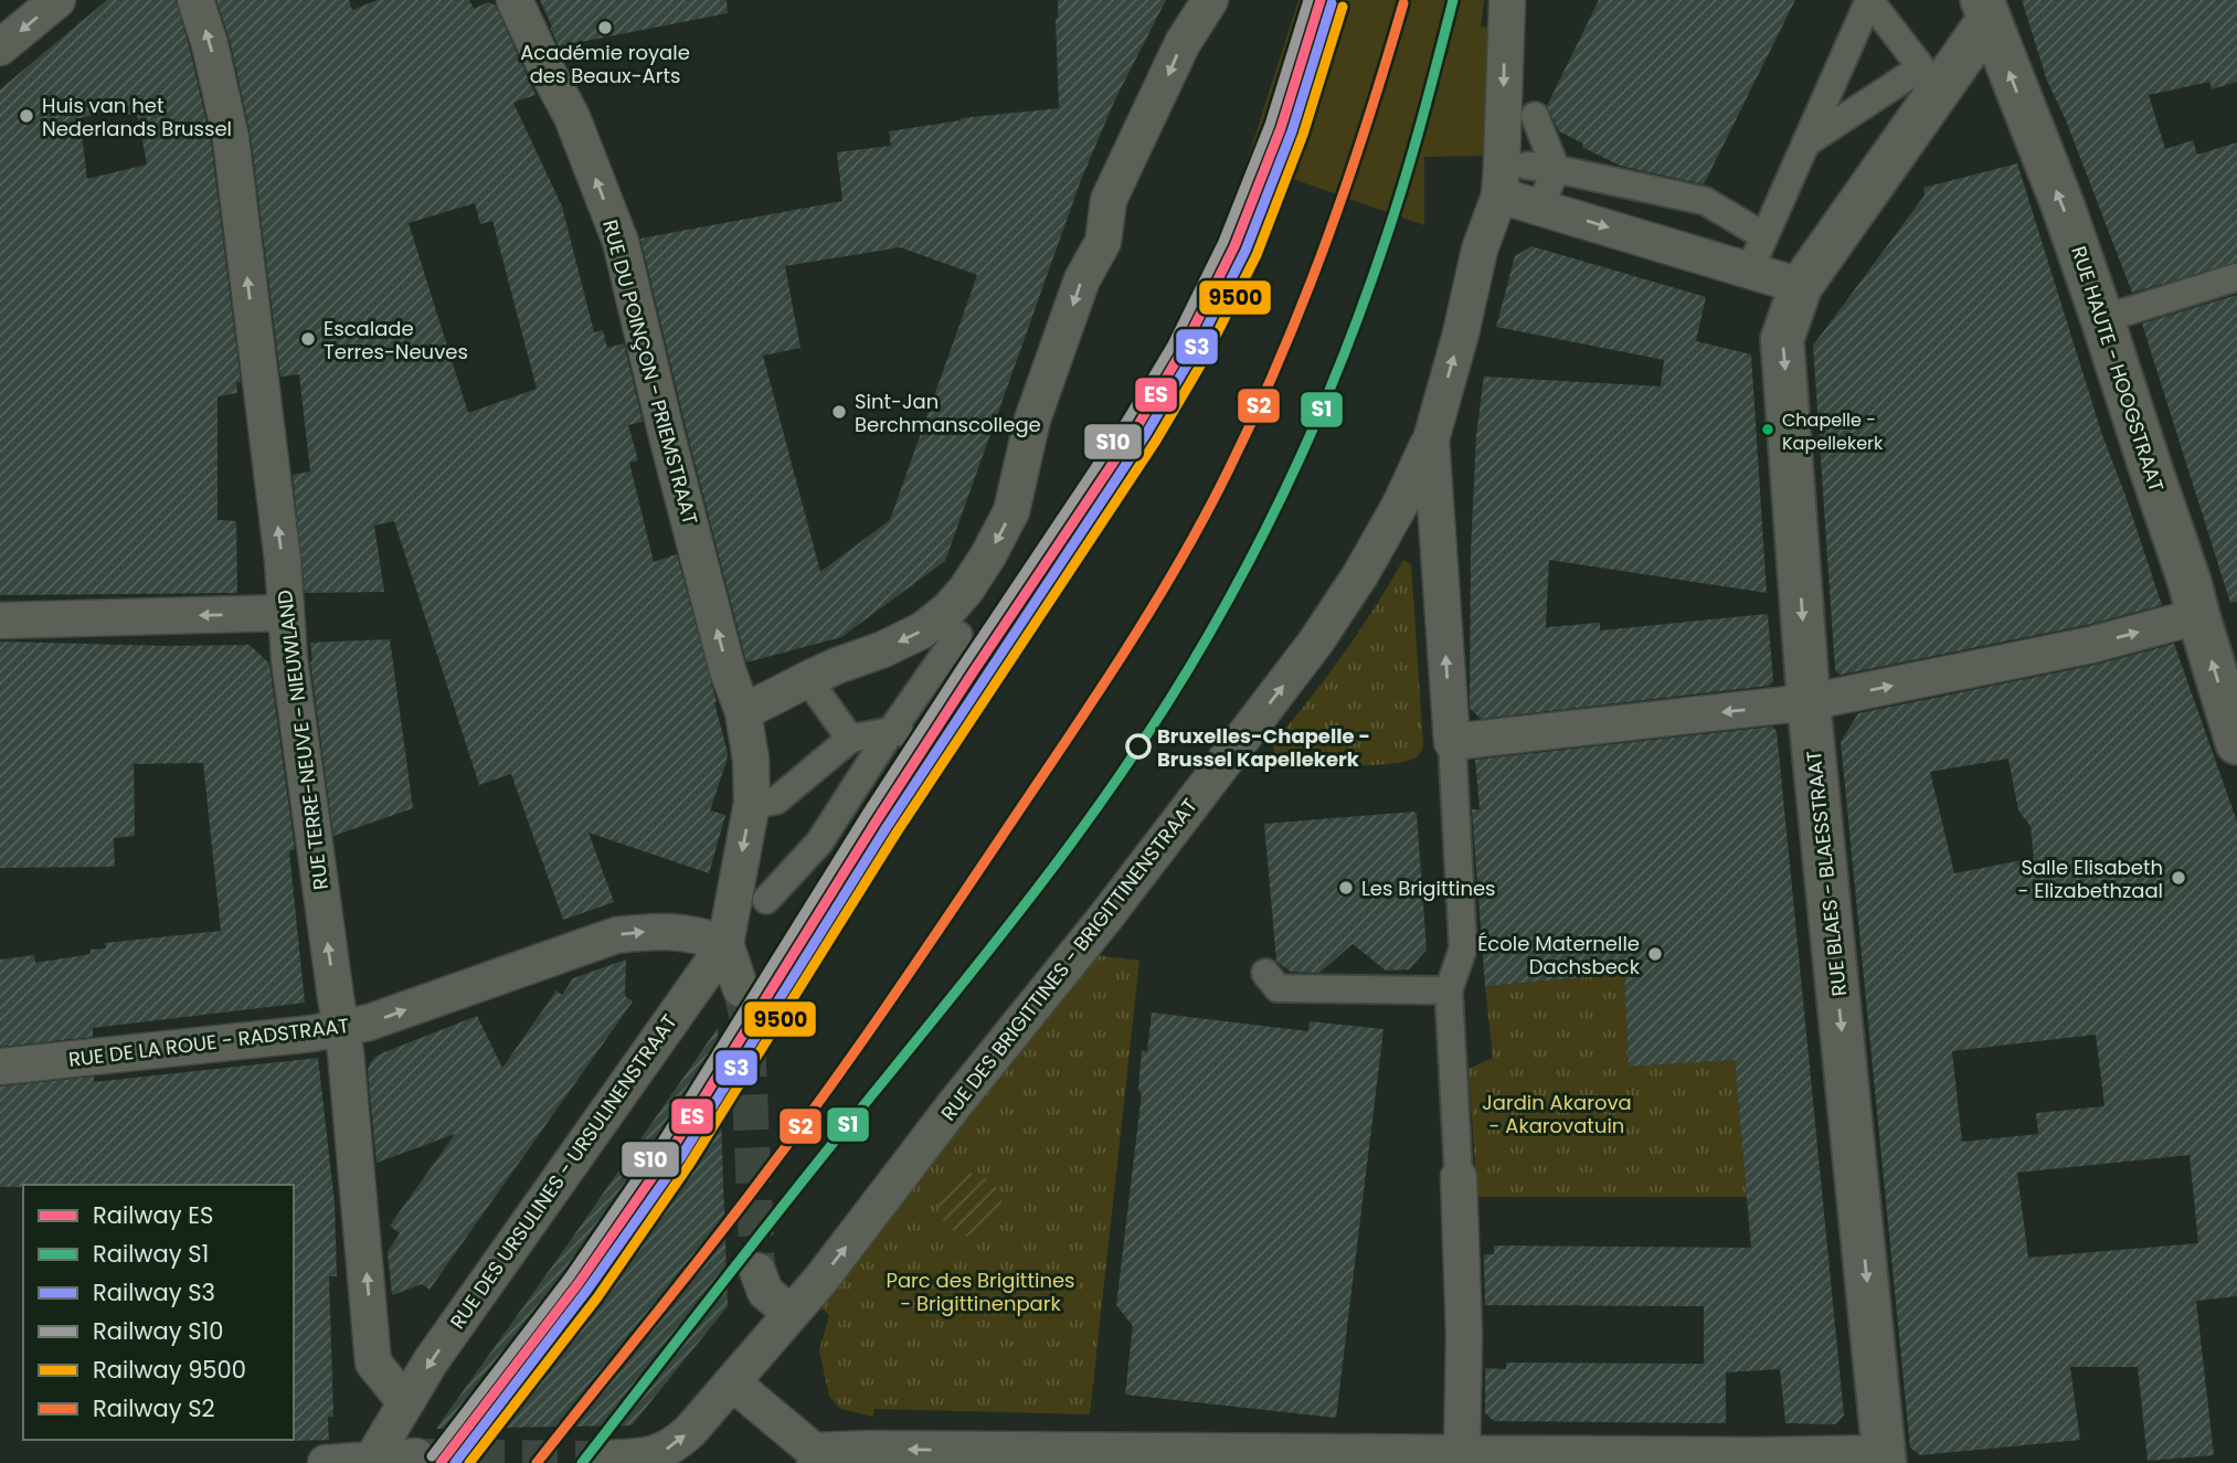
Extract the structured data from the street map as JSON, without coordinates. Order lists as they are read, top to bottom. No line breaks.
{"streets":{"street":["RUE HAUTE - HOOGSTRAAT","RUE DU POINÇON - PRIEMSTRAAT","RUE TERRE-NEUVE - NIEUWLAND","RUE BLAES - BLAESSTRAAT","RUE DES BRIGITTINES - BRIGITTINENSTRAAT","RUE DE LA ROUE - RADSTRAAT","RUE DES URSULINES - URSULINENSTRAAT"]},"crossings":[["RUE HAUTE - HOOGSTRAAT","RUE BLAES - BLAESSTRAAT"],["RUE DU POINÇON - PRIEMSTRAAT","RUE DE LA ROUE - RADSTRAAT"],["RUE DU POINÇON - PRIEMSTRAAT","RUE DES URSULINES - URSULINENSTRAAT"],["RUE TERRE-NEUVE - NIEUWLAND","RUE DE LA ROUE - RADSTRAAT"],["RUE TERRE-NEUVE - NIEUWLAND","RUE DES URSULINES - URSULINENSTRAAT"],["RUE DE LA ROUE - RADSTRAAT","RUE DES URSULINES - URSULINENSTRAAT"]],"one_way":["RUE HAUTE - HOOGSTRAAT","RUE TERRE-NEUVE - NIEUWLAND","RUE DE LA ROUE - RADSTRAAT","RUE DES URSULINES - URSULINENSTRAAT"],"parks":["Jardin Akarova - Akarovatuin","Parc des Brigittines - Brigittinenpark"],"places":["Académie royale des Beaux-Arts","Huis van het Nederlands Brussel","Escalade Terres-Neuves","Sint-Jan Berchmanscollege","Chapelle - Kapellekerk","Bruxelles-Chapelle - Brussel Kapellekerk","Salle Elisabeth - Elizabethzaal","Les Brigittines","École Maternelle Dachsbeck"],"lines":["rail line ES","rail line S1","rail line S10","rail line S3","rail line S2","rail line 9500"],"legend":["Railway ES","Railway S1","Railway S3","Railway S10","Railway 9500","Railway S2"]}
